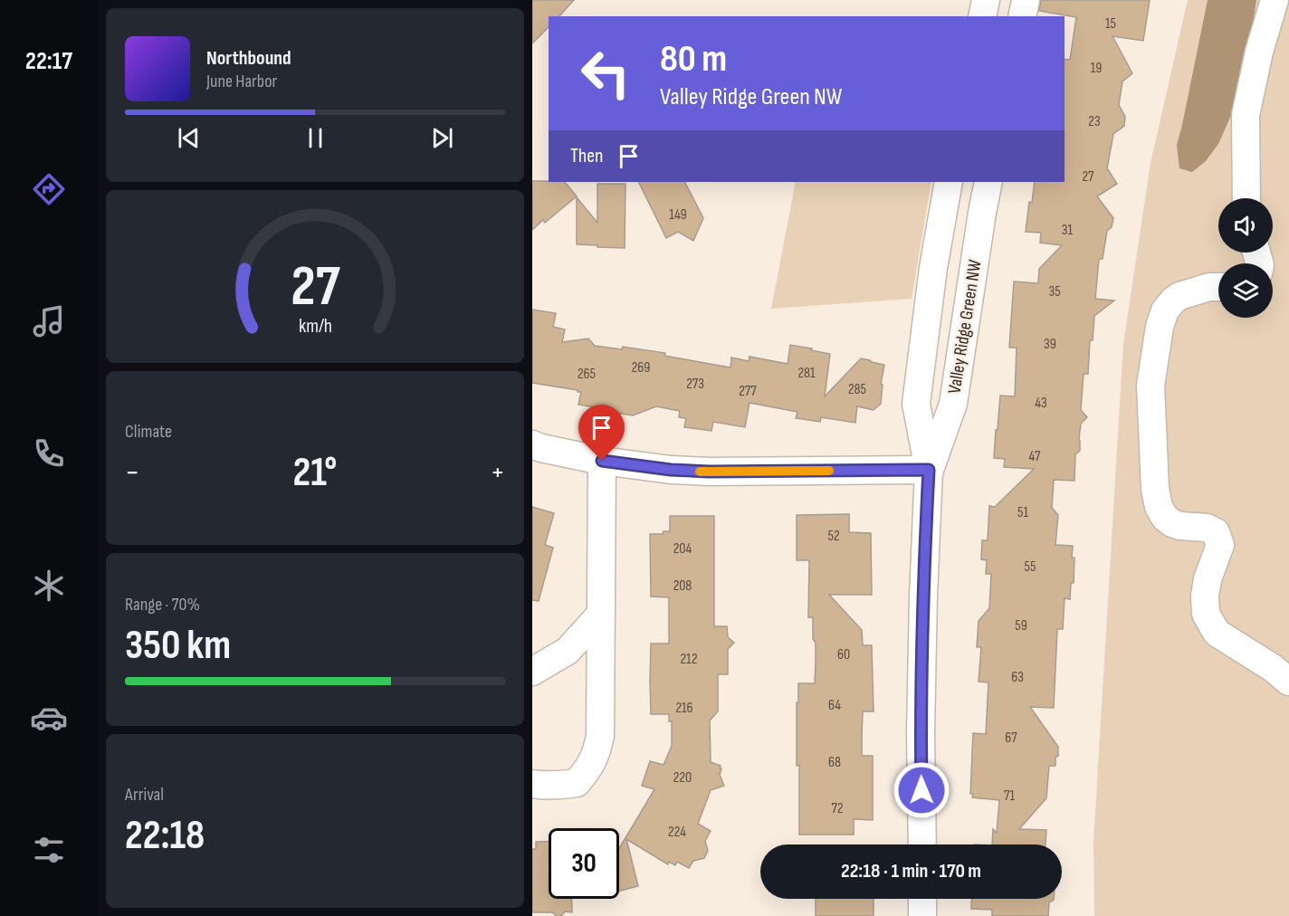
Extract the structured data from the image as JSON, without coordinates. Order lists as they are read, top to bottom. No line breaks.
{"streets":{"street":["Valley Ridge Green NW"]},"house_numbers":["15","19","23","27","149","31","35","39","269","281","265","273","285","277","43","47","51","52","204","55","208","59","60","212","63","64","216","67","68","220","71","72","224"],"page":{"tabs":"22:17","turn":["80 m","Valley Ridge Green NW"],"song":["Northbound","June Harbor"],"then":"Then","tile":["Climate",["Range · 70%","350 km"],["Arrival","22:18"]],"heat":["−","21°","+"],"limit":"30","trip":"22:18 · 1 min · 170 m","gauge":["27","km/h"]}}
